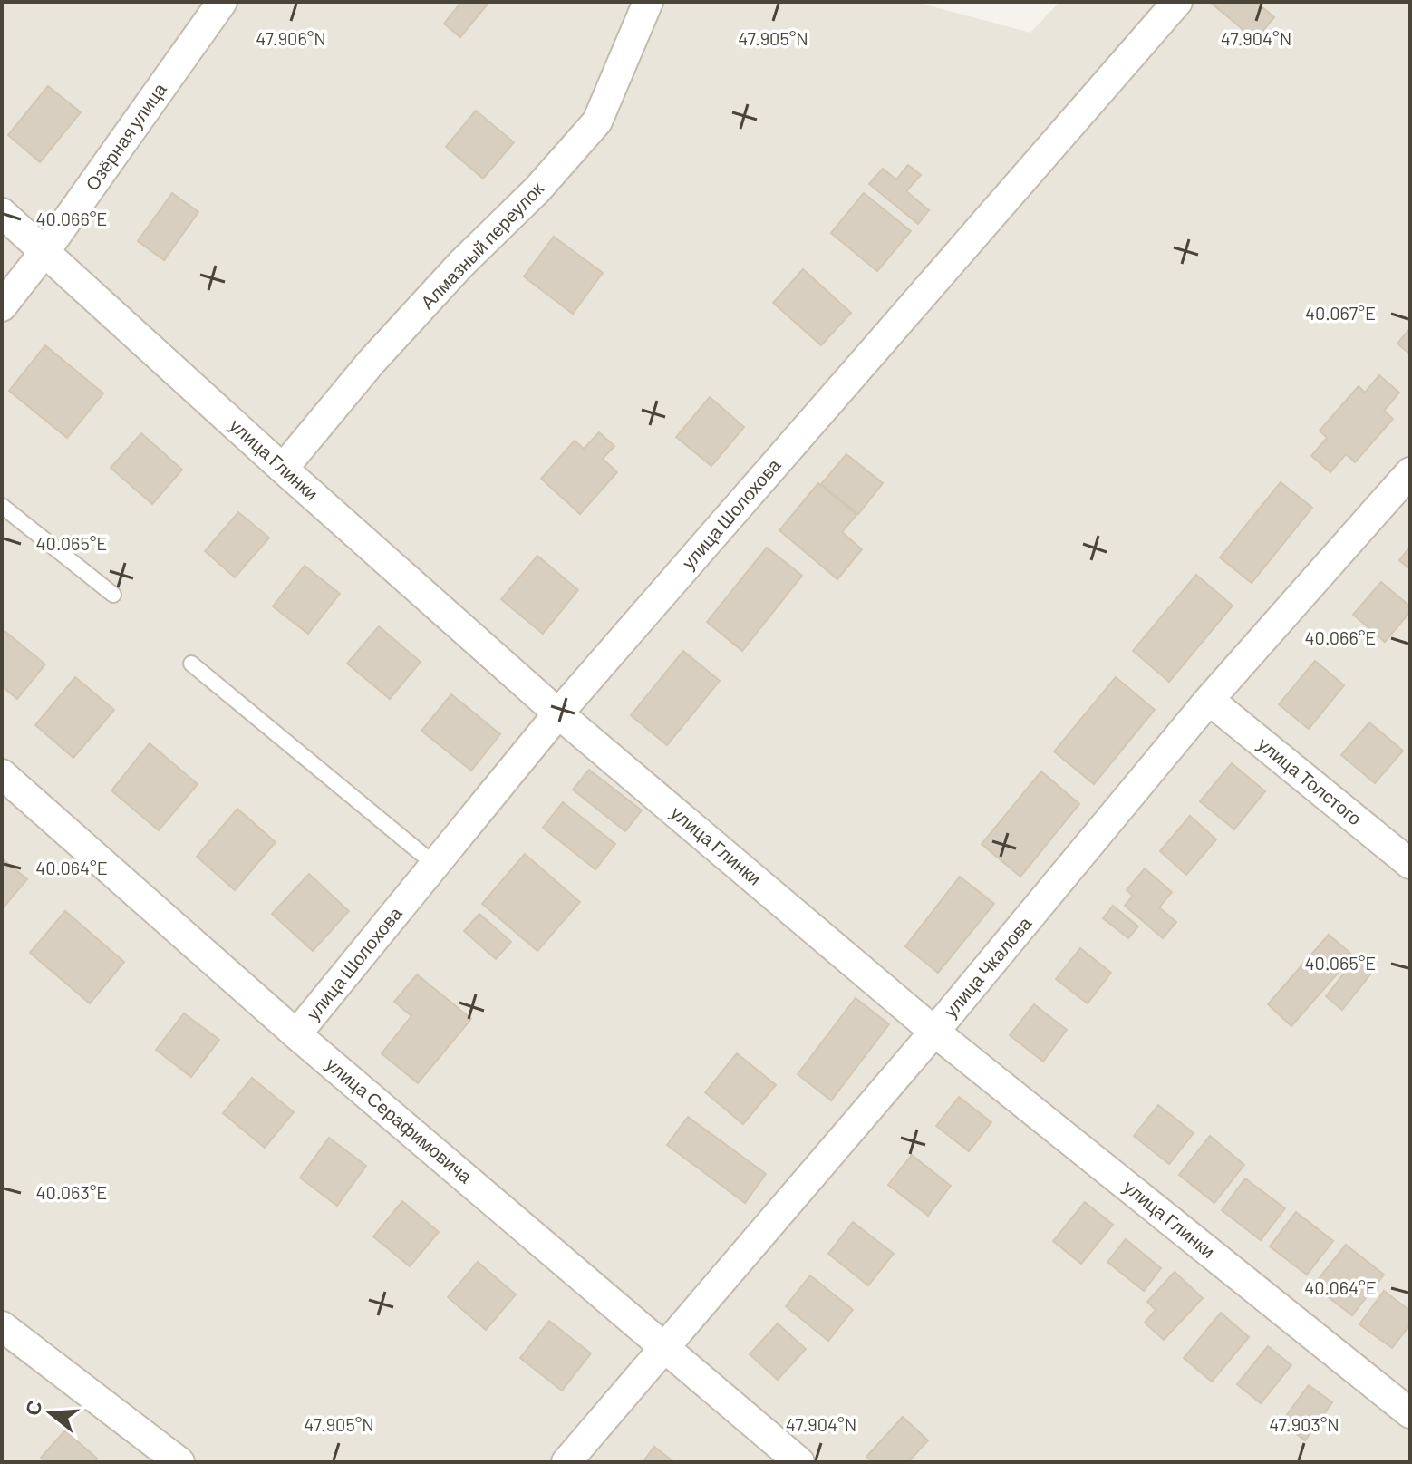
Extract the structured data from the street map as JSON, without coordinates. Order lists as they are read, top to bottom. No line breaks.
{"streets":{"street":["Озёрная улица","Алмазный переулок","улица Глинки","улица Шолохова","улица Толстого","улица Чкалова","улица Серафимовича"]},"crossings":[["Озёрная улица","улица Глинки"],["Алмазный переулок","улица Глинки"],["улица Глинки","улица Шолохова"],["улица Глинки","улица Чкалова"],["улица Шолохова","улица Серафимовича"],["улица Толстого","улица Чкалова"],["улица Чкалова","улица Серафимовича"]],"north":"left","coordinates":["47.906°N","47.905°N","47.904°N","40.066°E","40.067°E","40.065°E","40.064°E","40.063°E","47.903°N"]}
